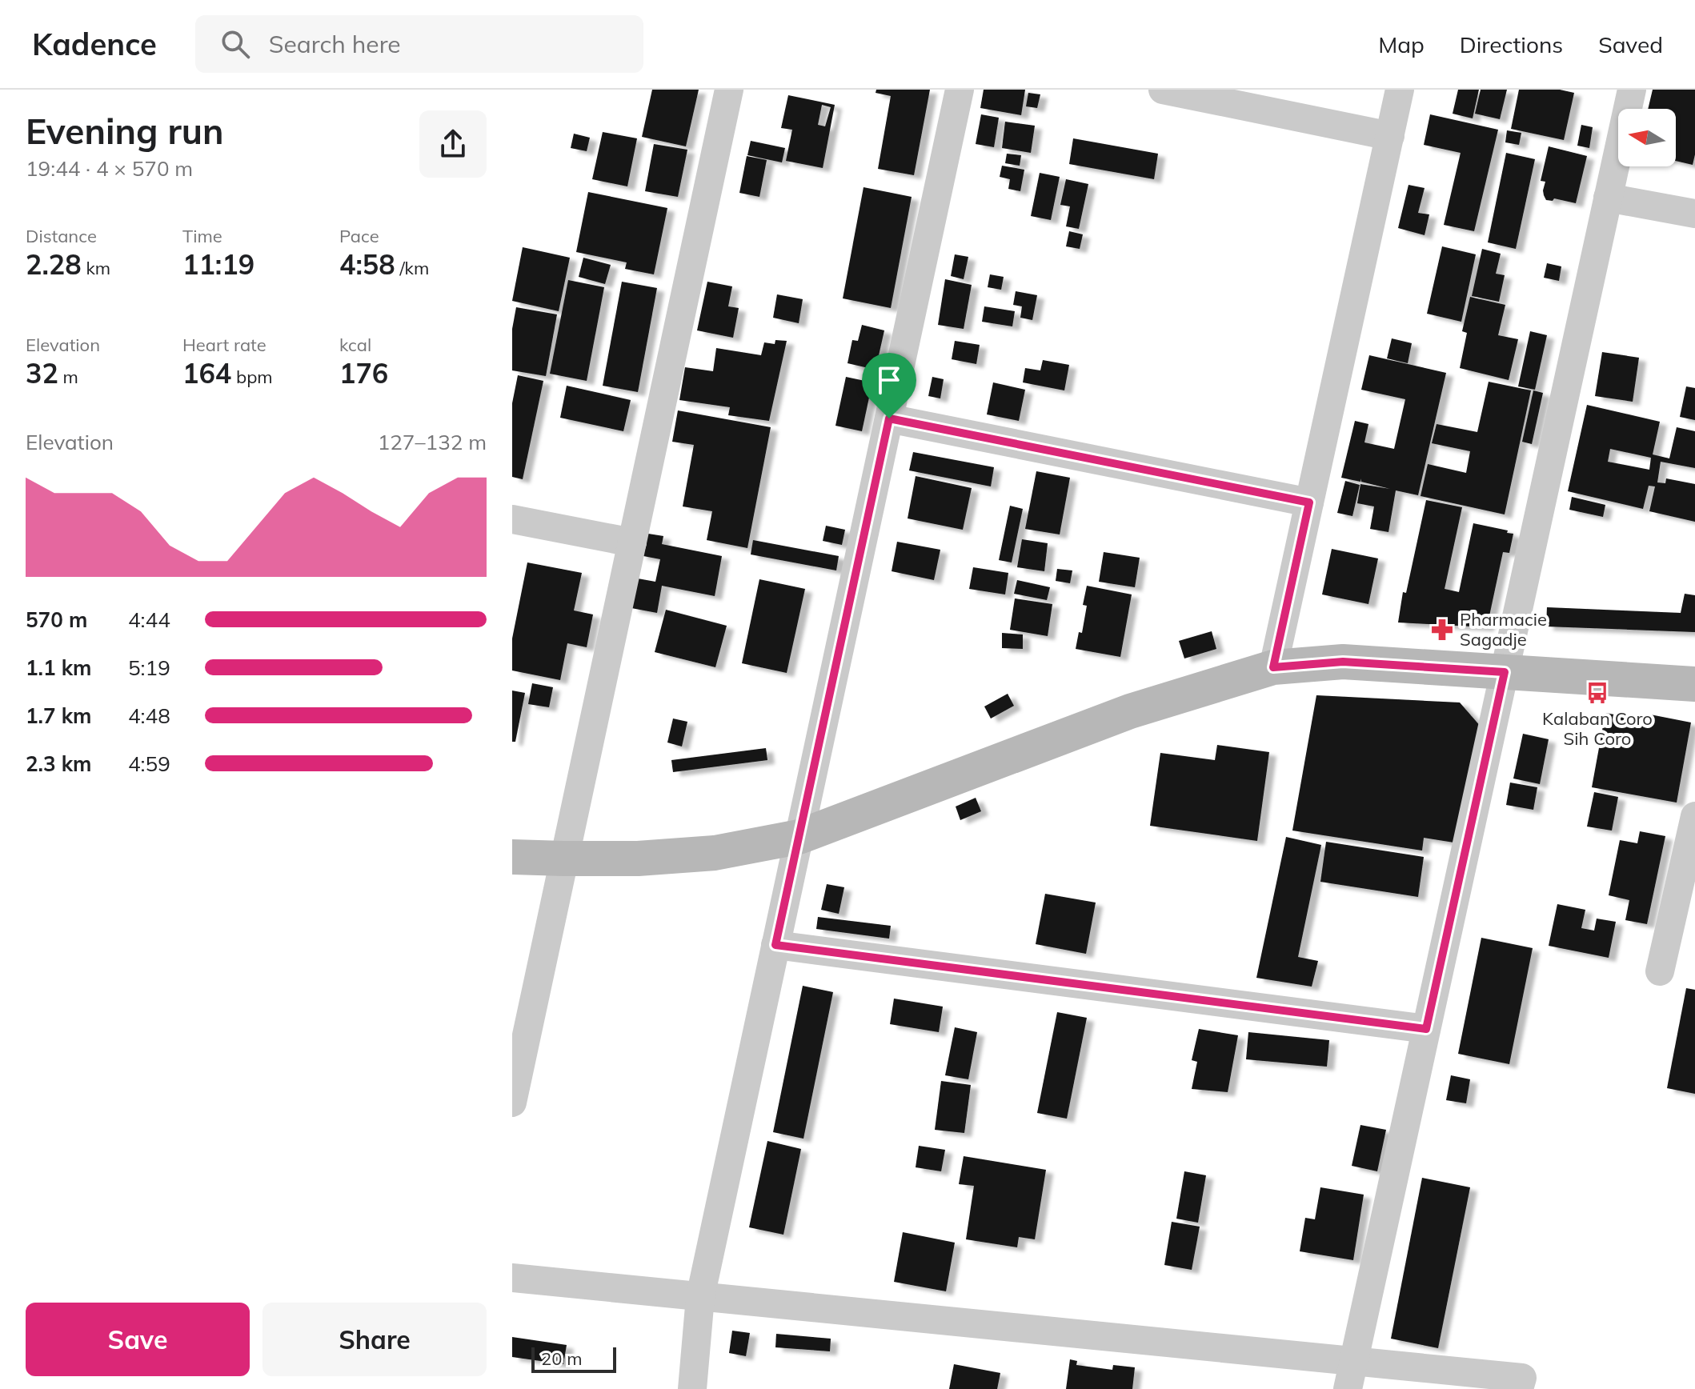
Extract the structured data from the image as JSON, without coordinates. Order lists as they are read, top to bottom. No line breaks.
{"places":{"pharmacy":["Pharmacie Sagadje"],"bus stop":["Kalaban Coro Sih Coro"]},"scale_bar":"20 m","north":"left","page":{"header":"Kadence","search":"Search here","nav":["Map","Directions","Saved"],"heading":["Evening run","19:44 · 4 × 570 m"],"stats":[["Distance","2.28 km"],["Time","11:19"],["Pace","4:58 /km"],["Elevation","32 m"],["Heart rate","164 bpm"],["kcal","176"]],"chart":["Elevation","127–132 m"],"list":[{"name":"570 m","note":"4:44"},{"name":"1.1 km","note":"5:19"},{"name":"1.7 km","note":"4:48"},{"name":"2.3 km","note":"4:59"}],"buttons":["Save","Share"],"scale":"20 m"}}
